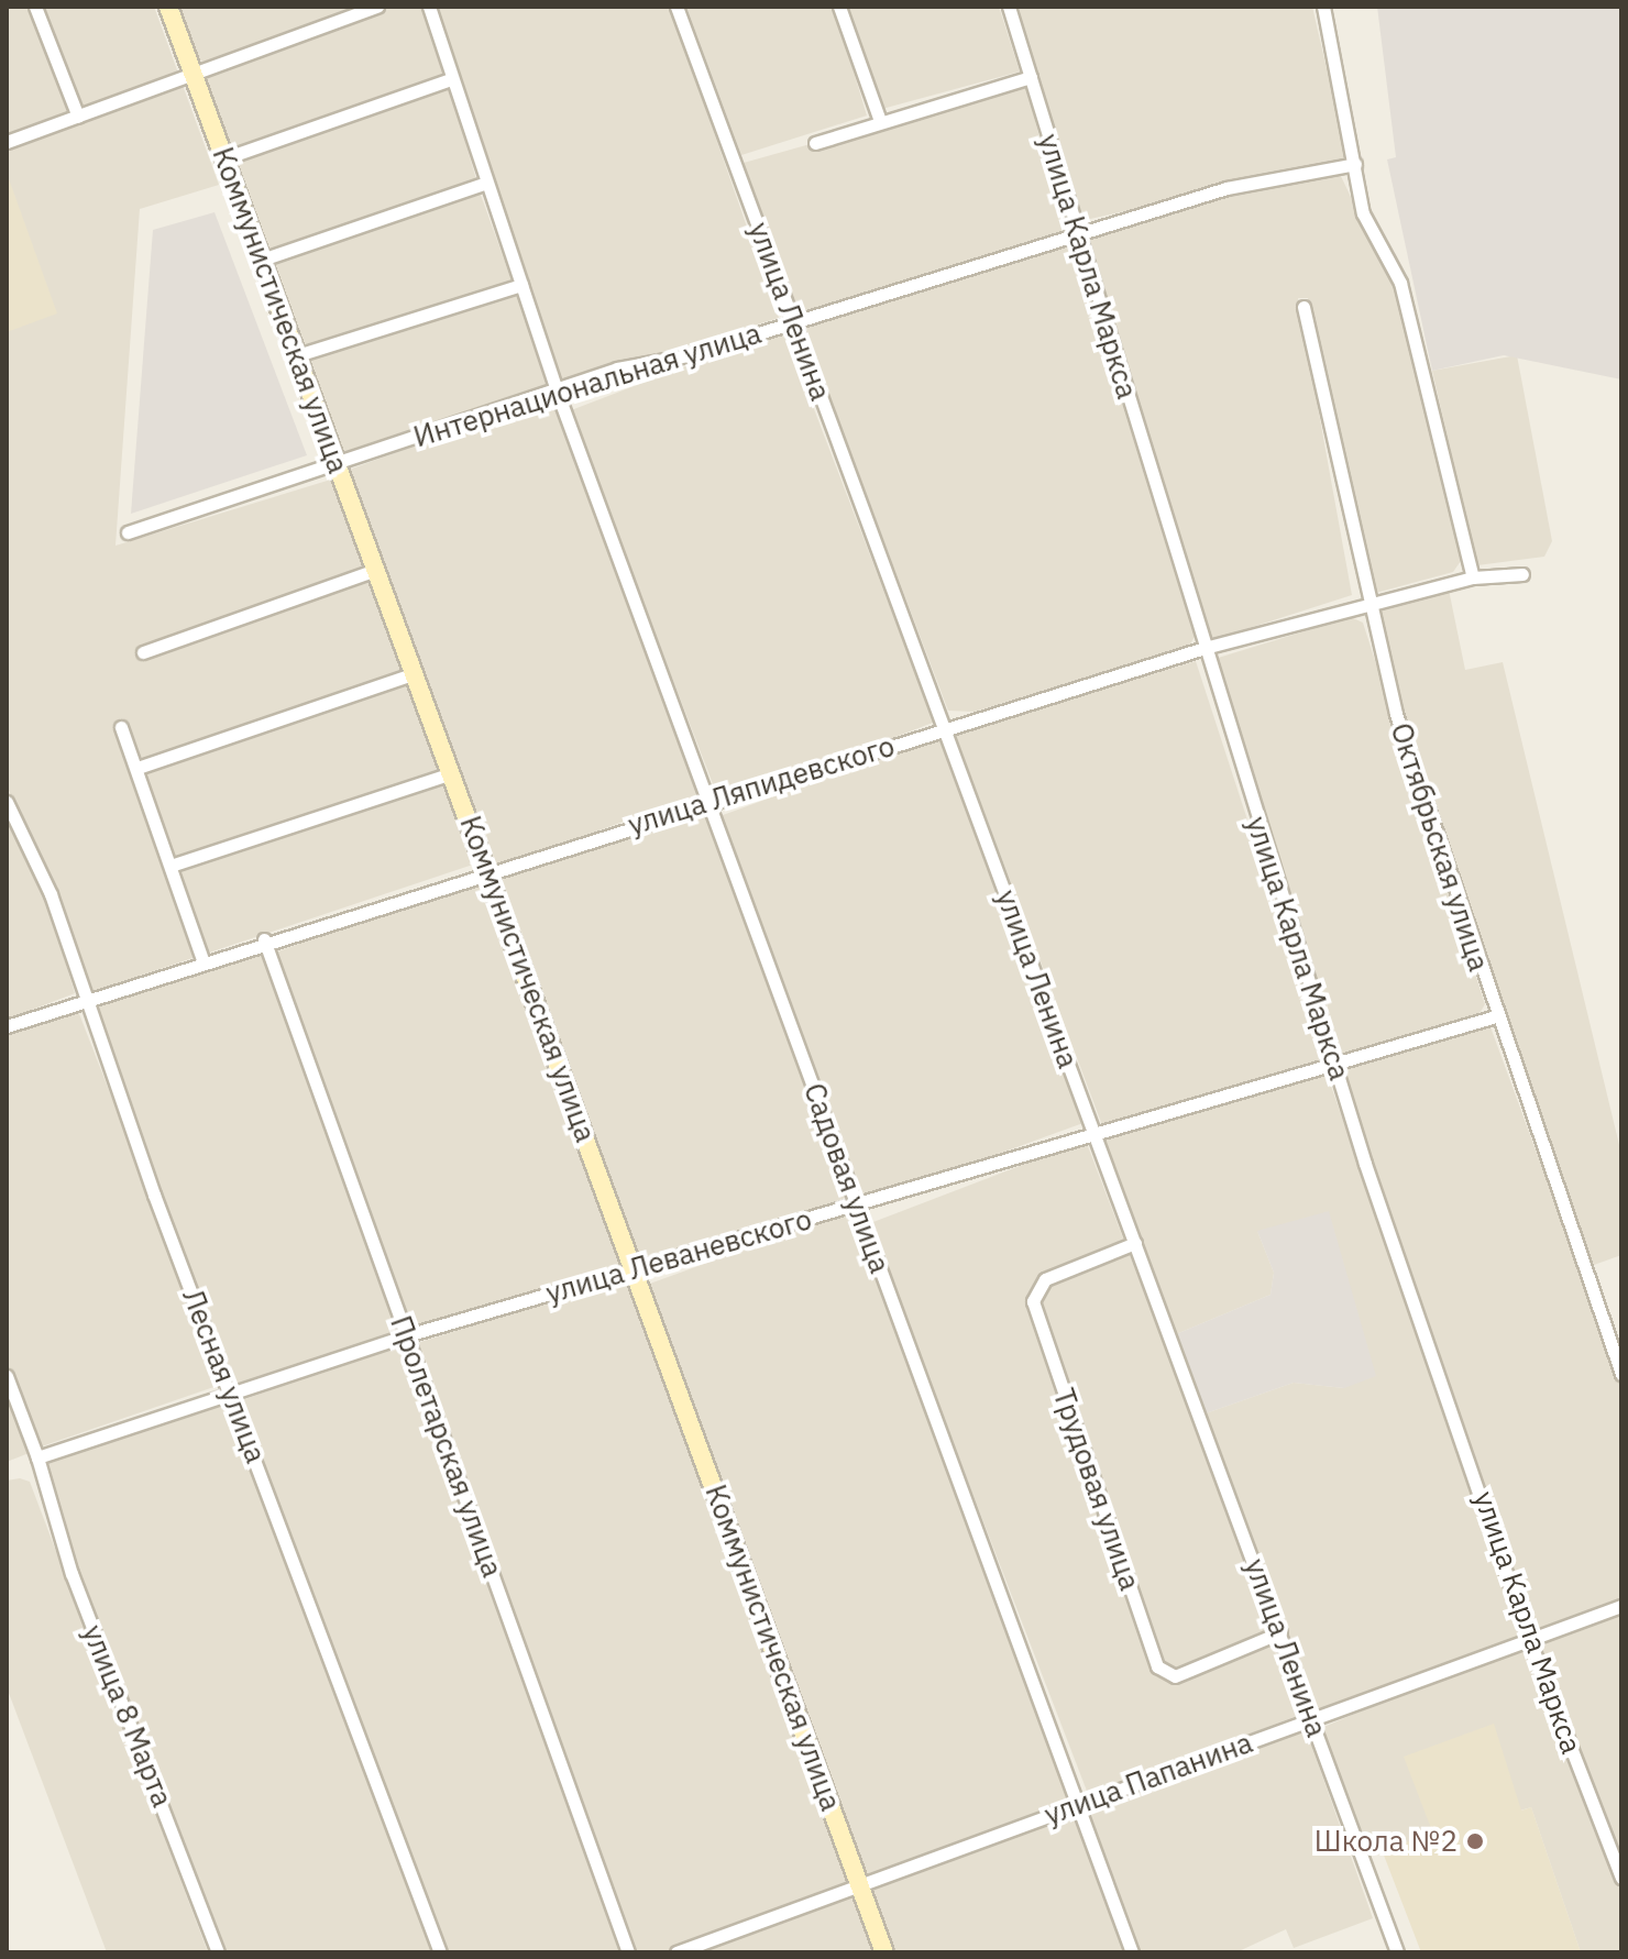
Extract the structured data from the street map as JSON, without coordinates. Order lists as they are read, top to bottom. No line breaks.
{"streets":{"street":["улица Карла Маркса","Коммунистическая улица","улица Ленина","Интернациональная улица","улица Ляпидевского","Октябрьская улица","Садовая улица","улица Леваневского","Лесная улица","Пролетарская улица","Трудовая улица","улица 8 Марта","улица Папанина"]},"crossings":[["улица Карла Маркса","Интернациональная улица"],["улица Карла Маркса","улица Ляпидевского"],["улица Карла Маркса","улица Леваневского"],["улица Карла Маркса","улица Папанина"],["Коммунистическая улица","Интернациональная улица"],["Коммунистическая улица","улица Ляпидевского"],["Коммунистическая улица","улица Леваневского"],["Коммунистическая улица","улица Папанина"],["улица Ленина","Интернациональная улица"],["улица Ленина","улица Ляпидевского"],["улица Ленина","улица Леваневского"],["улица Ленина","Трудовая улица"],["улица Ленина","улица Папанина"],["улица Ляпидевского","Октябрьская улица"],["улица Ляпидевского","Садовая улица"],["улица Ляпидевского","Лесная улица"],["улица Ляпидевского","Пролетарская улица"],["Октябрьская улица","улица Леваневского"],["Садовая улица","улица Леваневского"],["Садовая улица","улица Папанина"],["улица Леваневского","Лесная улица"],["улица Леваневского","Пролетарская улица"],["улица Леваневского","улица 8 Марта"]],"places":["Школа №2"]}
